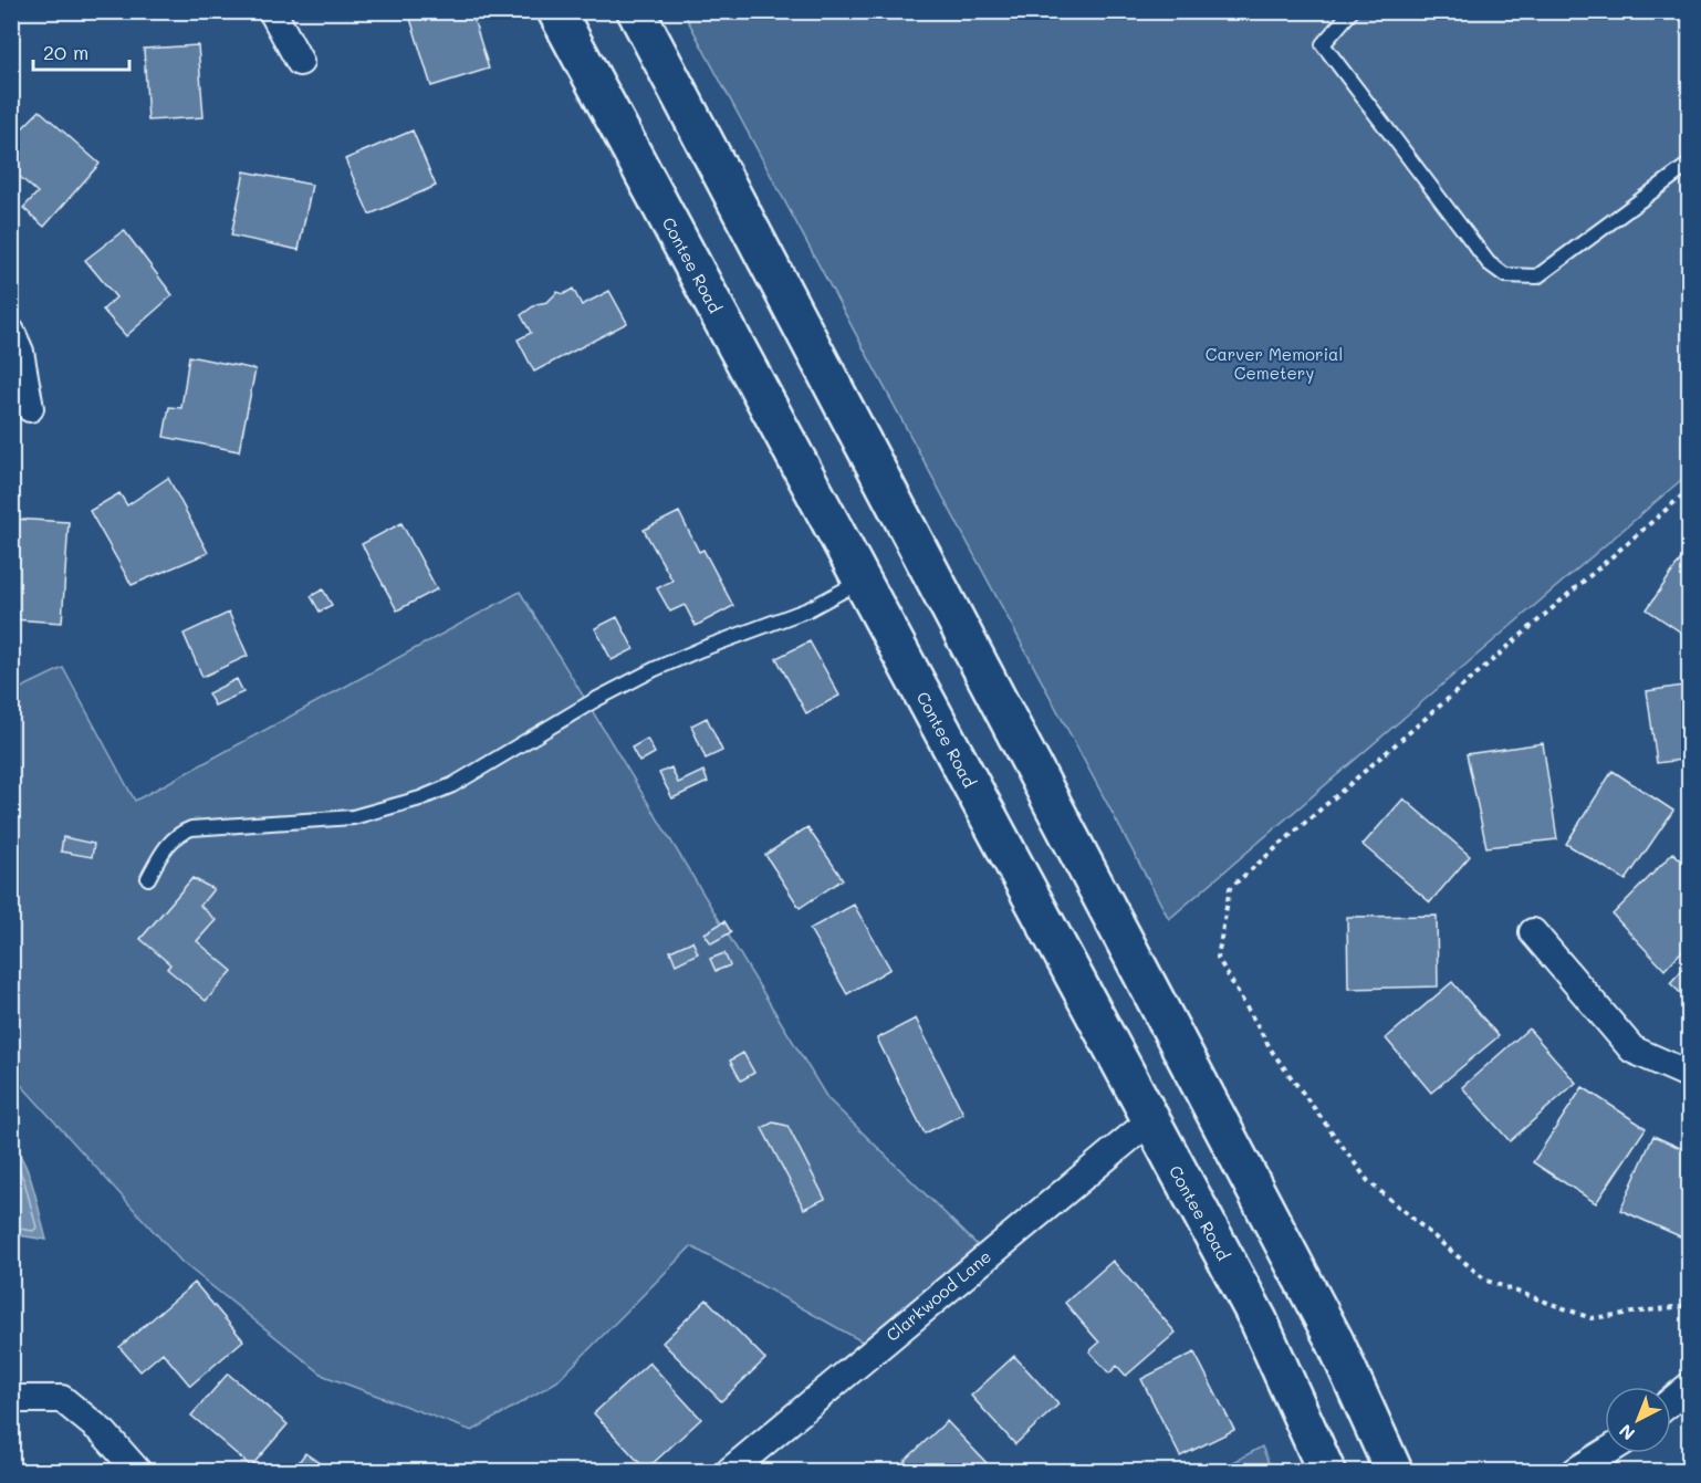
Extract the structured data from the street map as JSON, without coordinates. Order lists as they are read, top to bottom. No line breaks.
{"streets":{"street":["Contee Road","Clarkwood Lane"]},"crossings":[["Contee Road","Clarkwood Lane"]],"parks":["Carver Memorial Cemetery"],"scale_bar":"20 m","north":"bottom left"}
